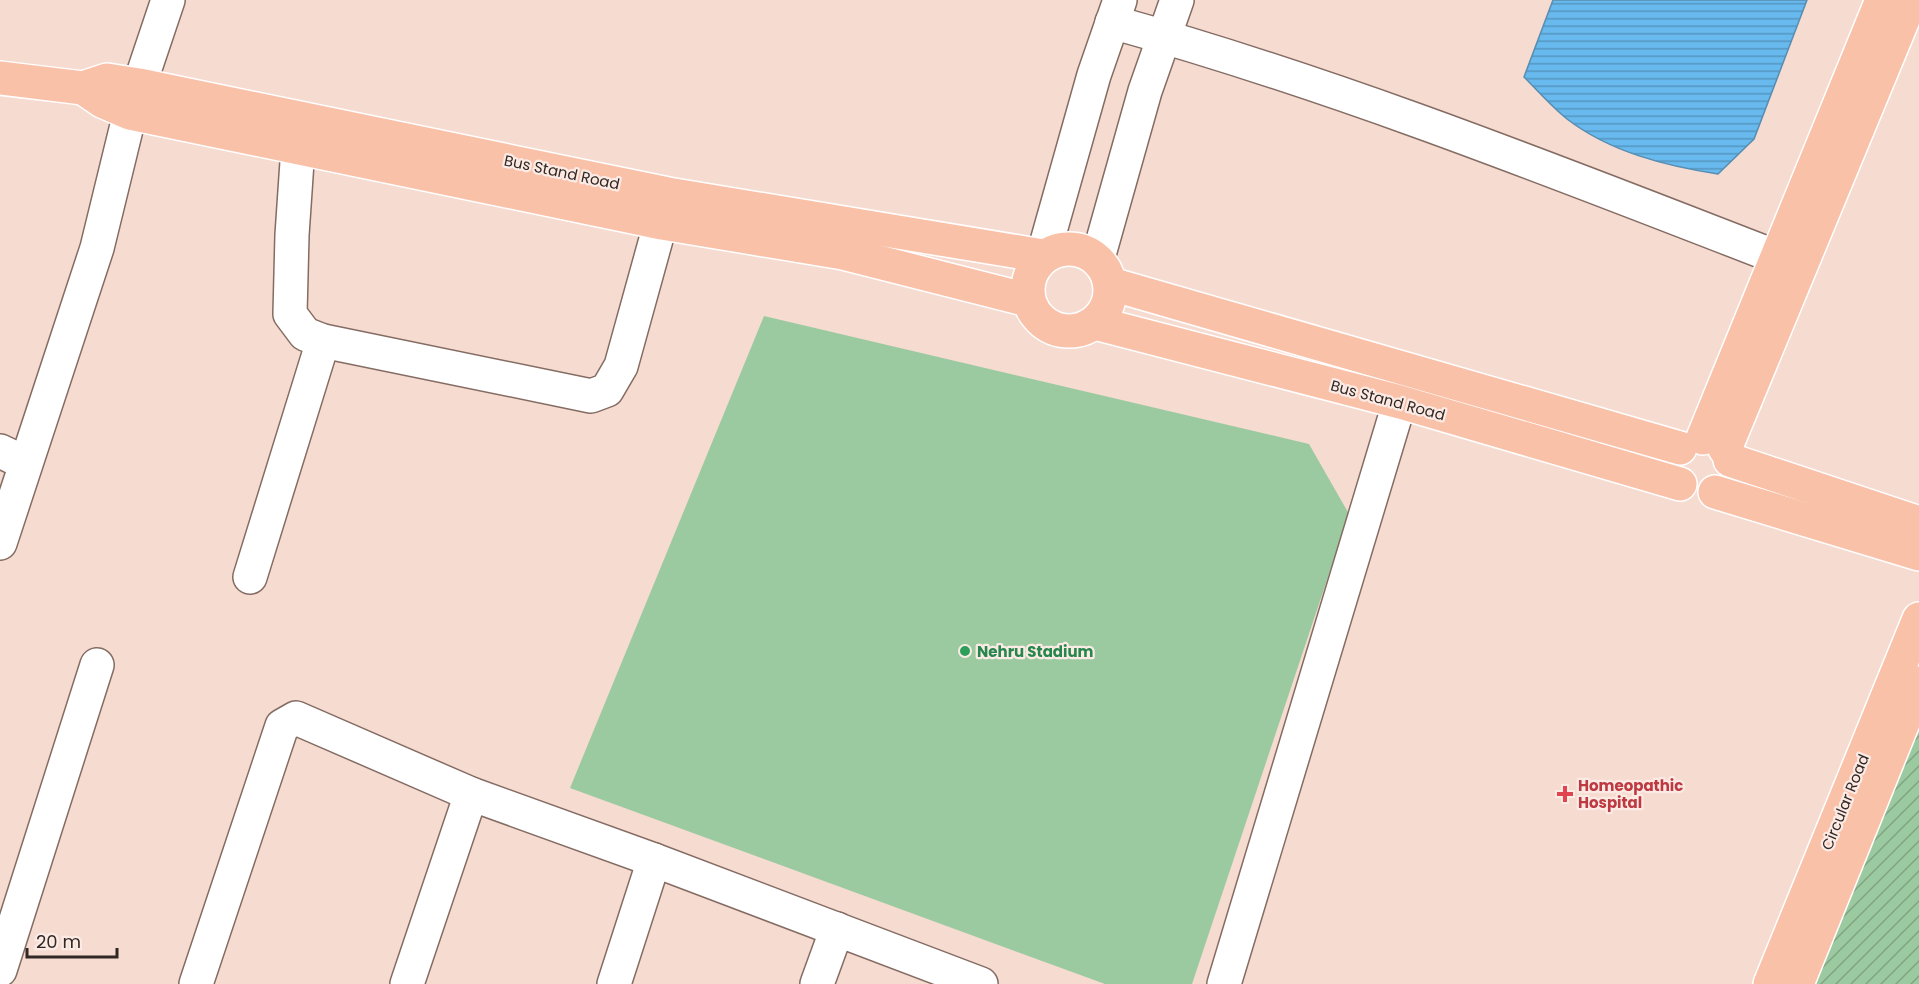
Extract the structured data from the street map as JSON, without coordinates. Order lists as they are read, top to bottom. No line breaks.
{"streets":{"main road":["Bus Stand Road","Circular Road"]},"places":{"other":["Nehru Stadium"],"health":["Homeopathic Hospital"]},"scale_bar":"20 m"}
